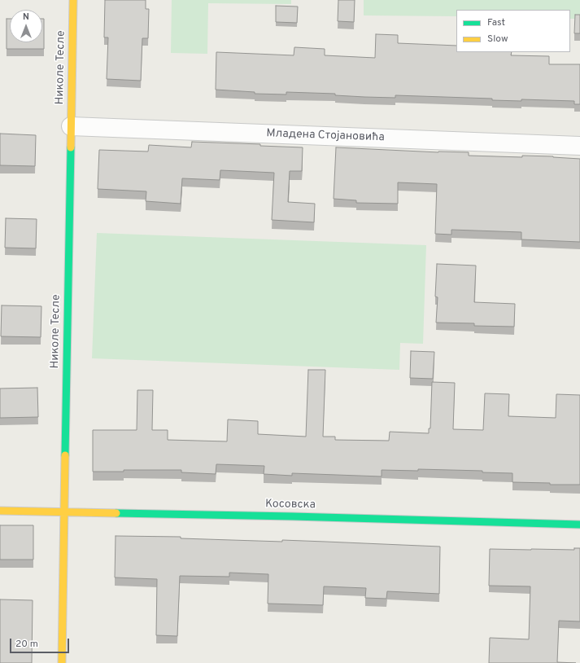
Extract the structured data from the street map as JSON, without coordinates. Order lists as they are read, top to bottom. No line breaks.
{"streets":{"street":["Николе Тесле","Младена Стојановића","Косовска"]},"crossings":[["Николе Тесле","Младена Стојановића"],["Николе Тесле","Косовска"]],"legend":["Fast","Slow"],"scale_bar":"20 m","north":"top"}
